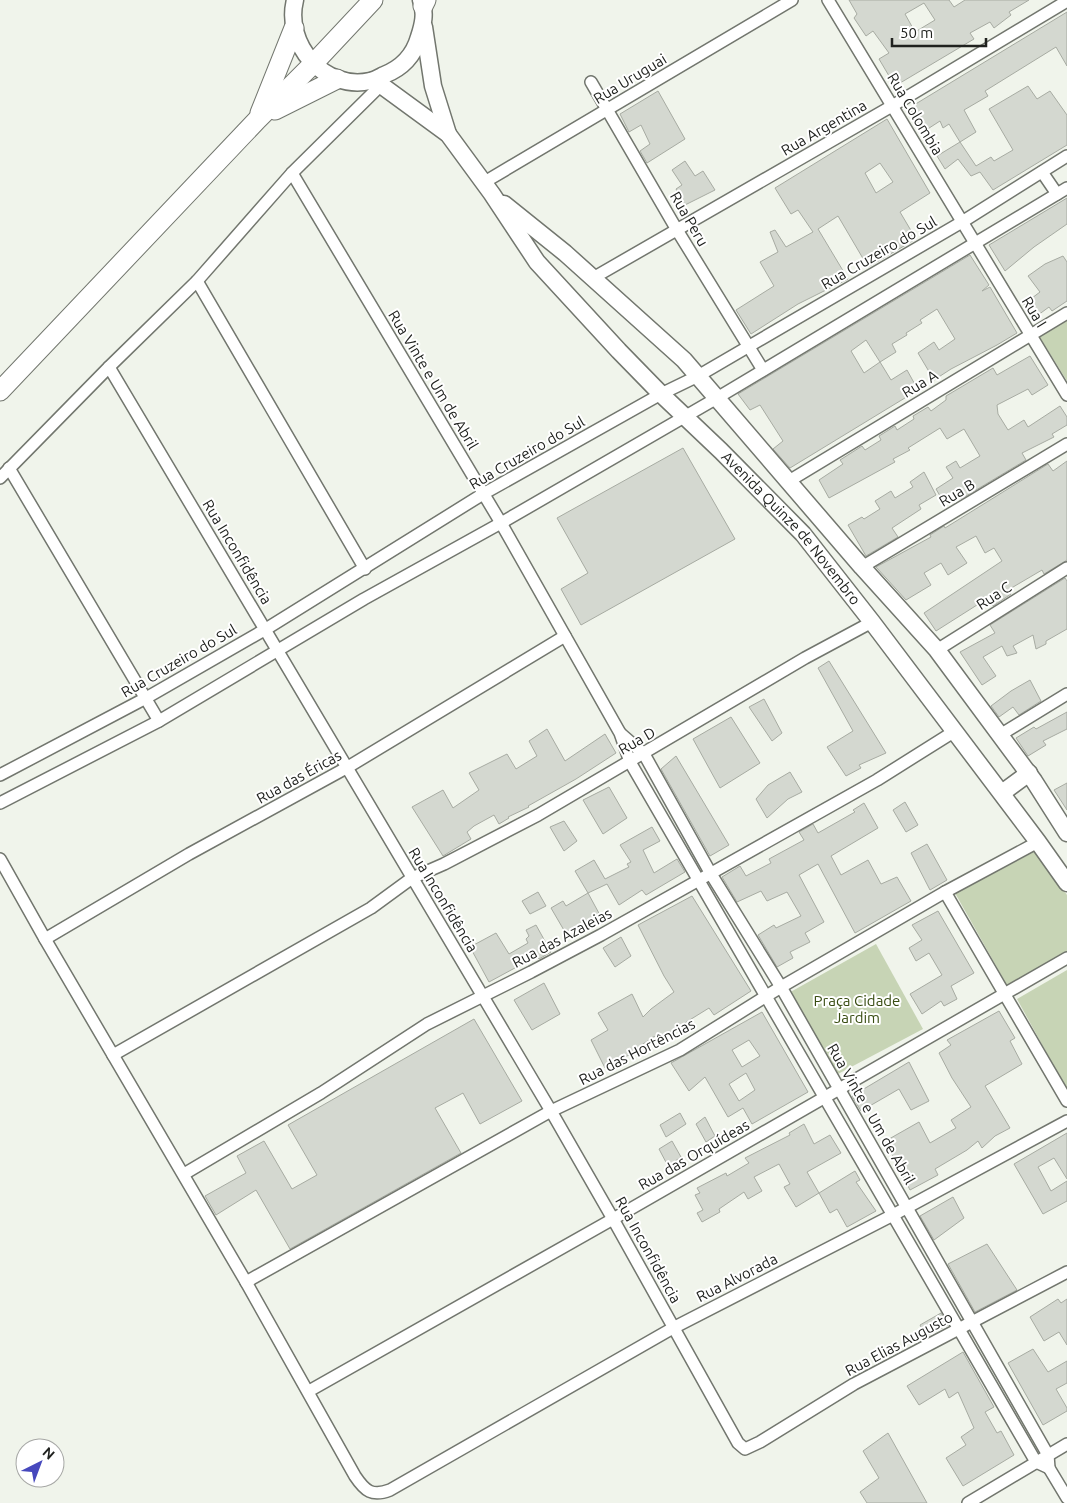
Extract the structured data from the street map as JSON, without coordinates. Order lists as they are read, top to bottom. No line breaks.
{"streets":{"main road":["Avenida Quinze de Novembro"],"street":["Rua Uruguai","Rua Colombia","Rua Argentina","Rua Peru","Rua Cruzeiro do Sul","Rua I","Rua Vinte e Um de Abril","Rua A","Rua B","Rua Inconfidência","Rua C","Rua D","Rua das Éricas","Rua das Azaleias","Rua das Hortências","Rua das Orquídeas","Rua Alvorada","Rua Elias Augusto"]},"crossings":[["Rua Uruguai","Rua Peru"],["Rua Uruguai","Avenida Quinze de Novembro"],["Rua Colombia","Rua Argentina"],["Rua Colombia","Rua Cruzeiro do Sul"],["Rua Colombia","Rua I"],["Rua Argentina","Rua Peru"],["Rua Argentina","Avenida Quinze de Novembro"],["Rua Peru","Rua Cruzeiro do Sul"],["Rua Cruzeiro do Sul","Rua Vinte e Um de Abril"],["Rua Cruzeiro do Sul","Avenida Quinze de Novembro"],["Rua Cruzeiro do Sul","Rua Inconfidência"],["Rua I","Rua A"],["Rua Vinte e Um de Abril","Rua D"],["Rua Vinte e Um de Abril","Rua das Éricas"],["Rua Vinte e Um de Abril","Rua das Azaleias"],["Rua Vinte e Um de Abril","Rua das Hortências"],["Rua Vinte e Um de Abril","Rua das Orquídeas"],["Rua Vinte e Um de Abril","Rua Alvorada"],["Rua Vinte e Um de Abril","Rua Elias Augusto"],["Rua A","Avenida Quinze de Novembro"],["Rua B","Avenida Quinze de Novembro"],["Avenida Quinze de Novembro","Rua C"],["Avenida Quinze de Novembro","Rua D"],["Avenida Quinze de Novembro","Rua das Azaleias"],["Avenida Quinze de Novembro","Rua das Hortências"],["Rua Inconfidência","Rua D"],["Rua Inconfidência","Rua das Éricas"],["Rua Inconfidência","Rua das Azaleias"],["Rua Inconfidência","Rua das Hortências"],["Rua Inconfidência","Rua das Orquídeas"],["Rua Inconfidência","Rua Alvorada"],["Rua Inconfidência","Rua Elias Augusto"],["Rua das Orquídeas","Rua Alvorada"]],"parks":["Praça Cidade Jardim"],"scale_bar":"50 m","north":"top right"}
